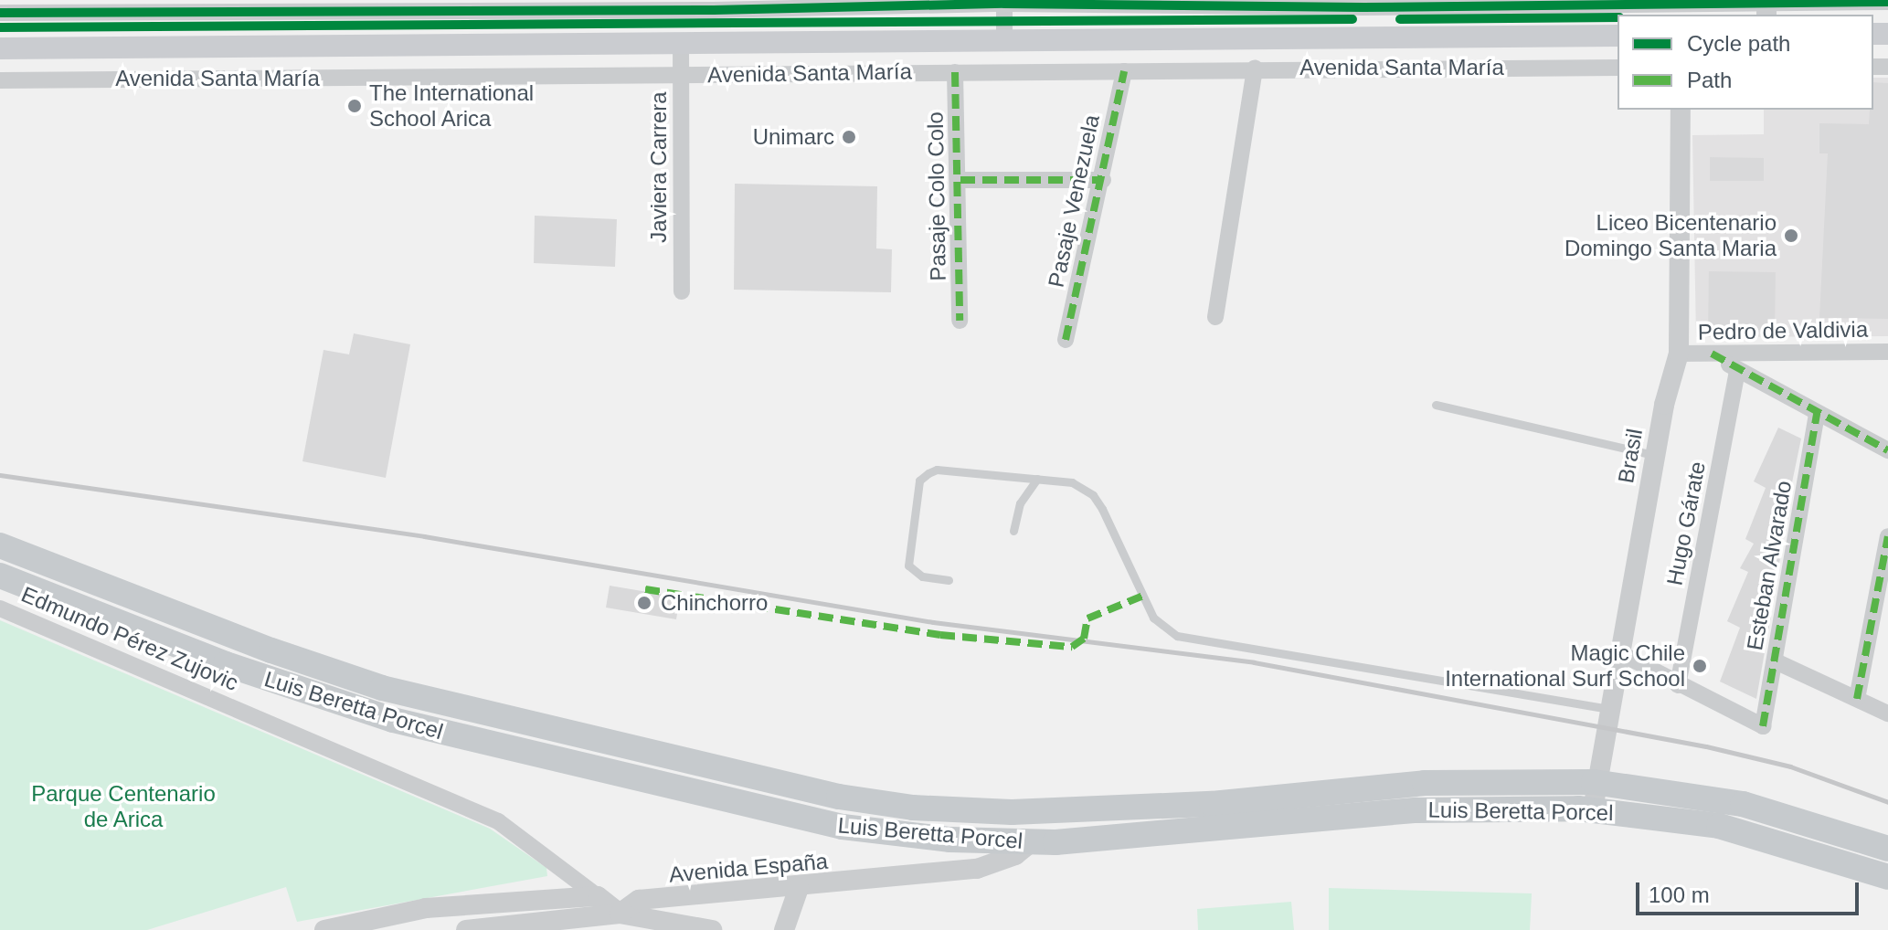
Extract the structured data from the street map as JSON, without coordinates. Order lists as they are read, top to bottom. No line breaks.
{"streets":{"main road":["Avenida Santa María","Luis Beretta Porcel"],"street":["Javiera Carrera","Pasaje Colo Colo","Pasaje Venezuela","Pedro de Valdivia","Brasil","Hugo Gárate","Esteban Alvarado","Edmundo Pérez Zujovic","Avenida España"]},"crossings":[["Avenida Santa María","Javiera Carrera"],["Avenida Santa María","Pasaje Colo Colo"],["Avenida Santa María","Pasaje Venezuela"],["Pedro de Valdivia","Brasil"],["Brasil","Luis Beretta Porcel"],["Hugo Gárate","Esteban Alvarado"],["Edmundo Pérez Zujovic","Avenida España"],["Luis Beretta Porcel","Avenida España"]],"parks":["Parque Centenario de Arica"],"places":["The International School Arica","Unimarc","Liceo Bicentenario Domingo Santa Maria","Chinchorro","Magic Chile International Surf School"],"legend":["Cycle path","Path"],"scale_bar":"100 m"}
